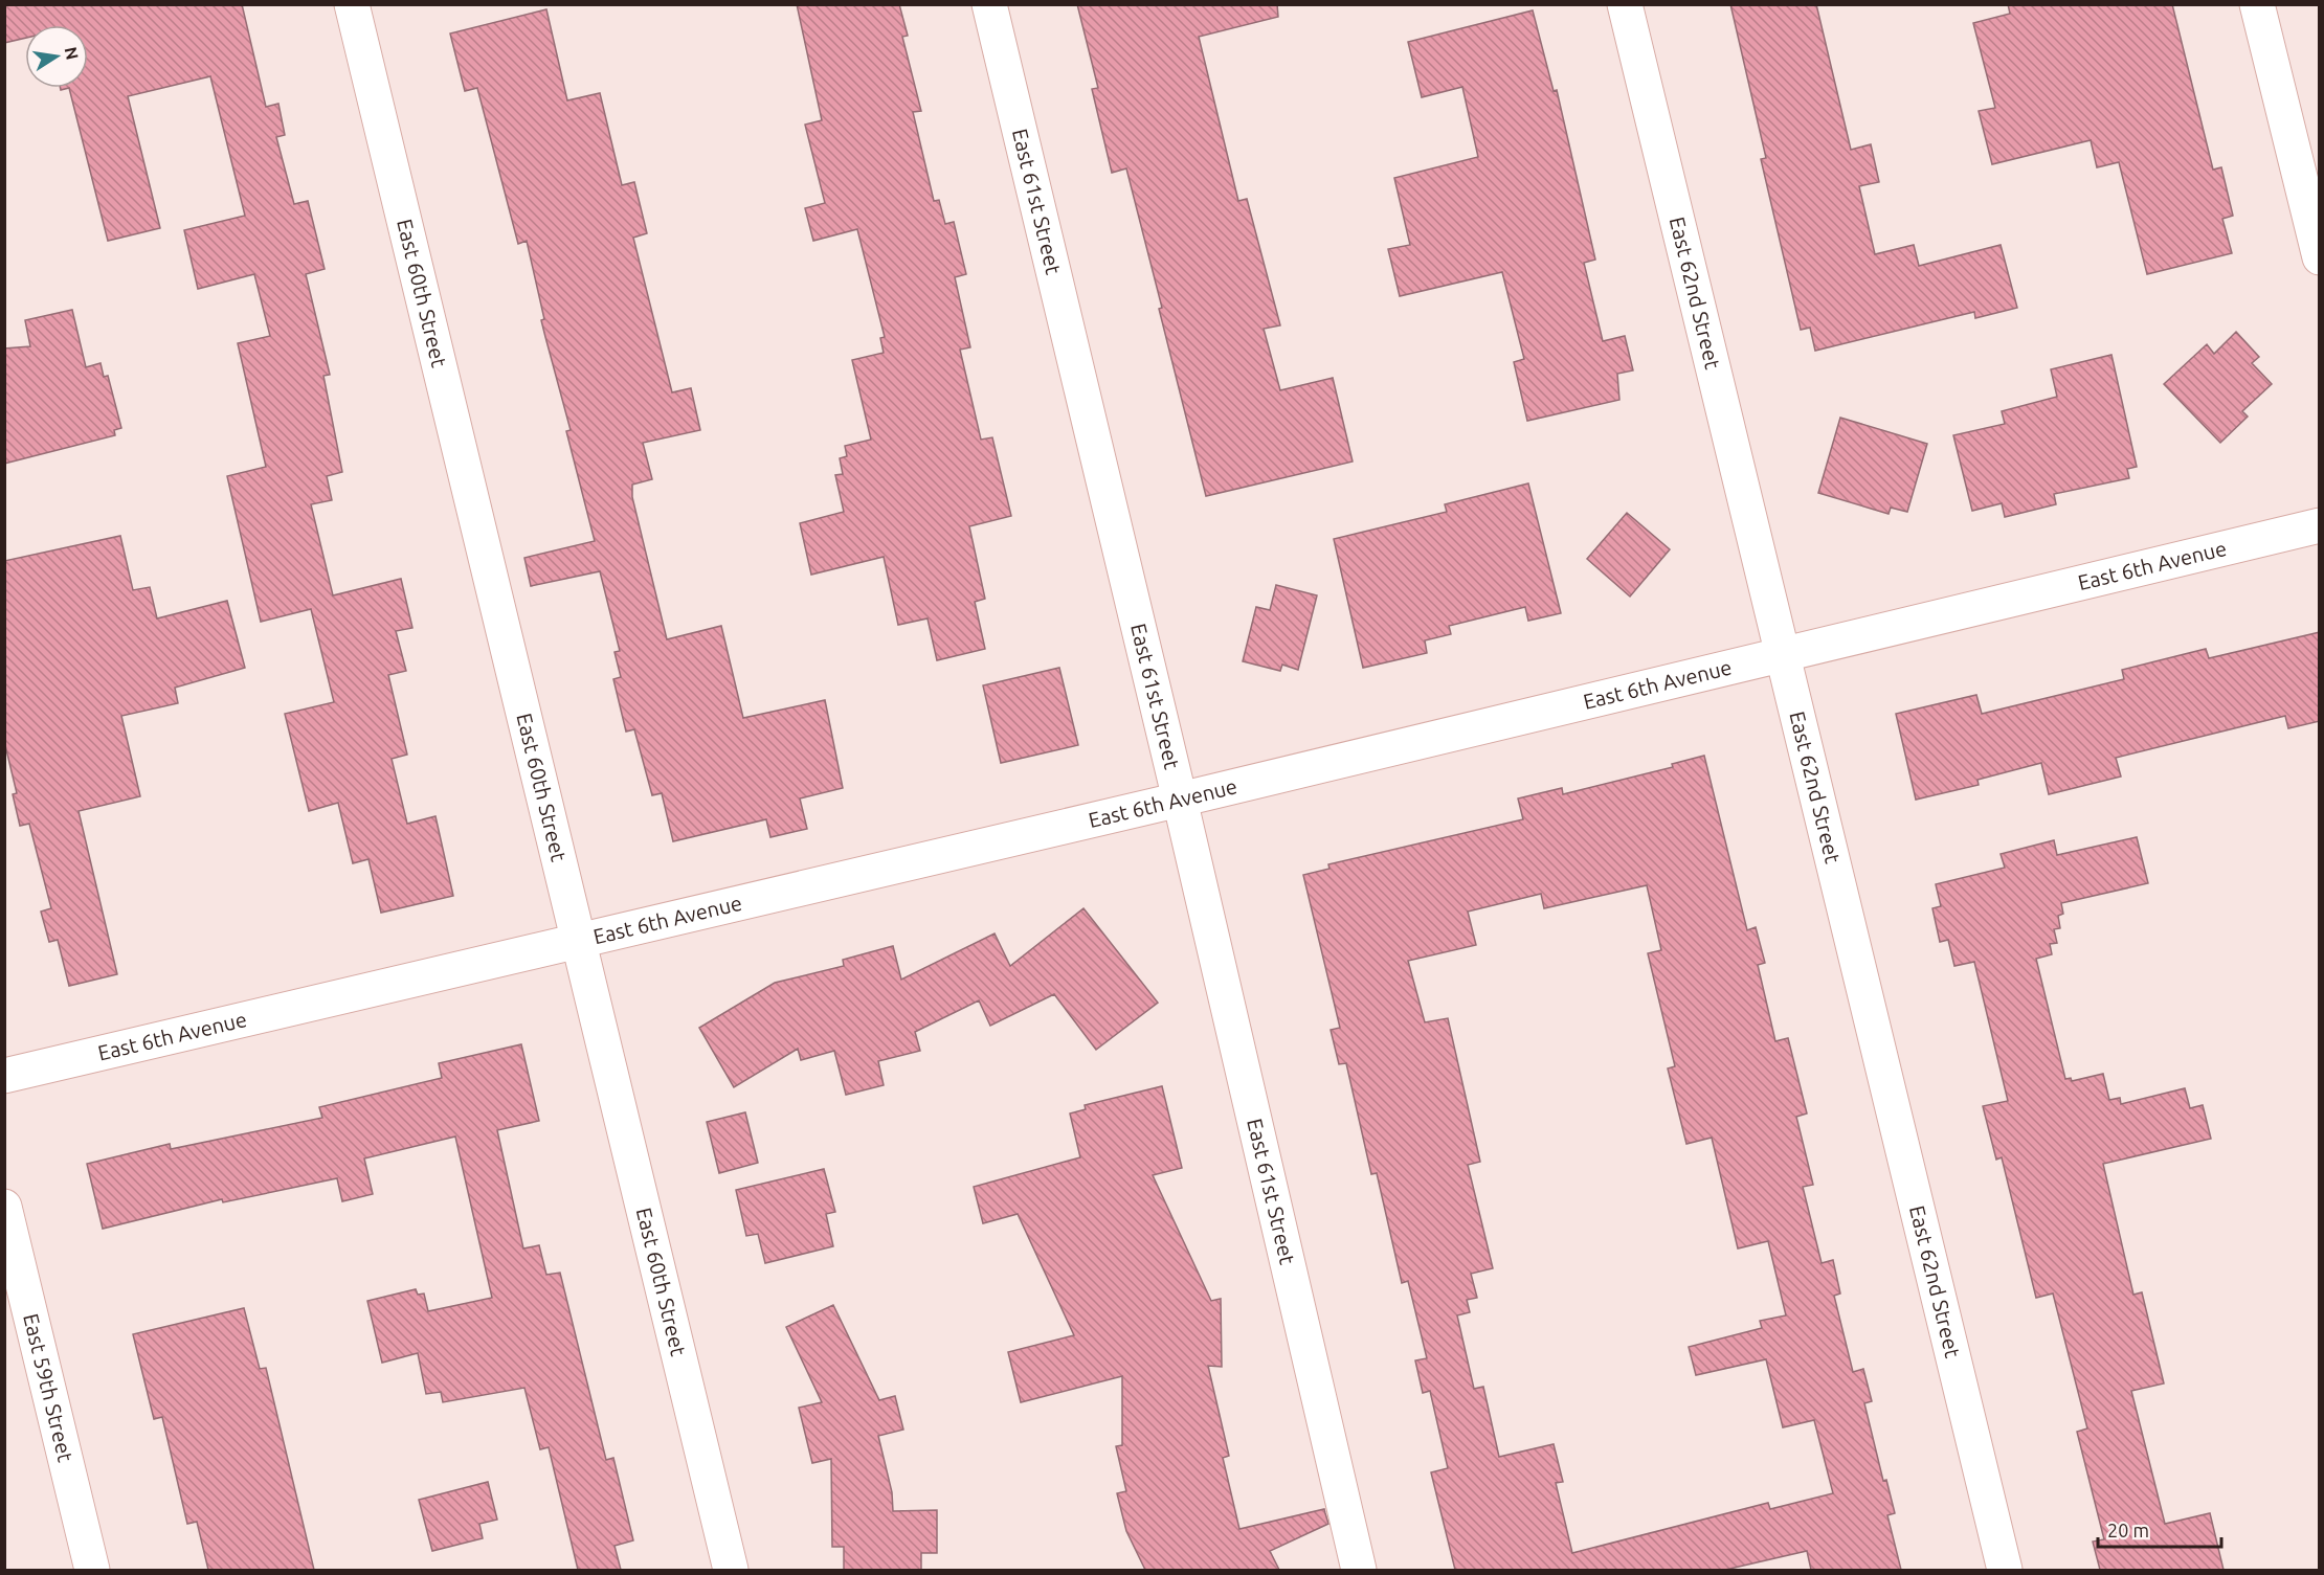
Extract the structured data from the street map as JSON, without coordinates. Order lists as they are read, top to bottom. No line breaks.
{"streets":{"street":["East 61st Street","East 60th Street","East 62nd Street","East 6th Avenue","East 59th Street"]},"crossings":[["East 61st Street","East 6th Avenue"],["East 60th Street","East 6th Avenue"],["East 62nd Street","East 6th Avenue"]],"scale_bar":"20 m","north":"right"}
